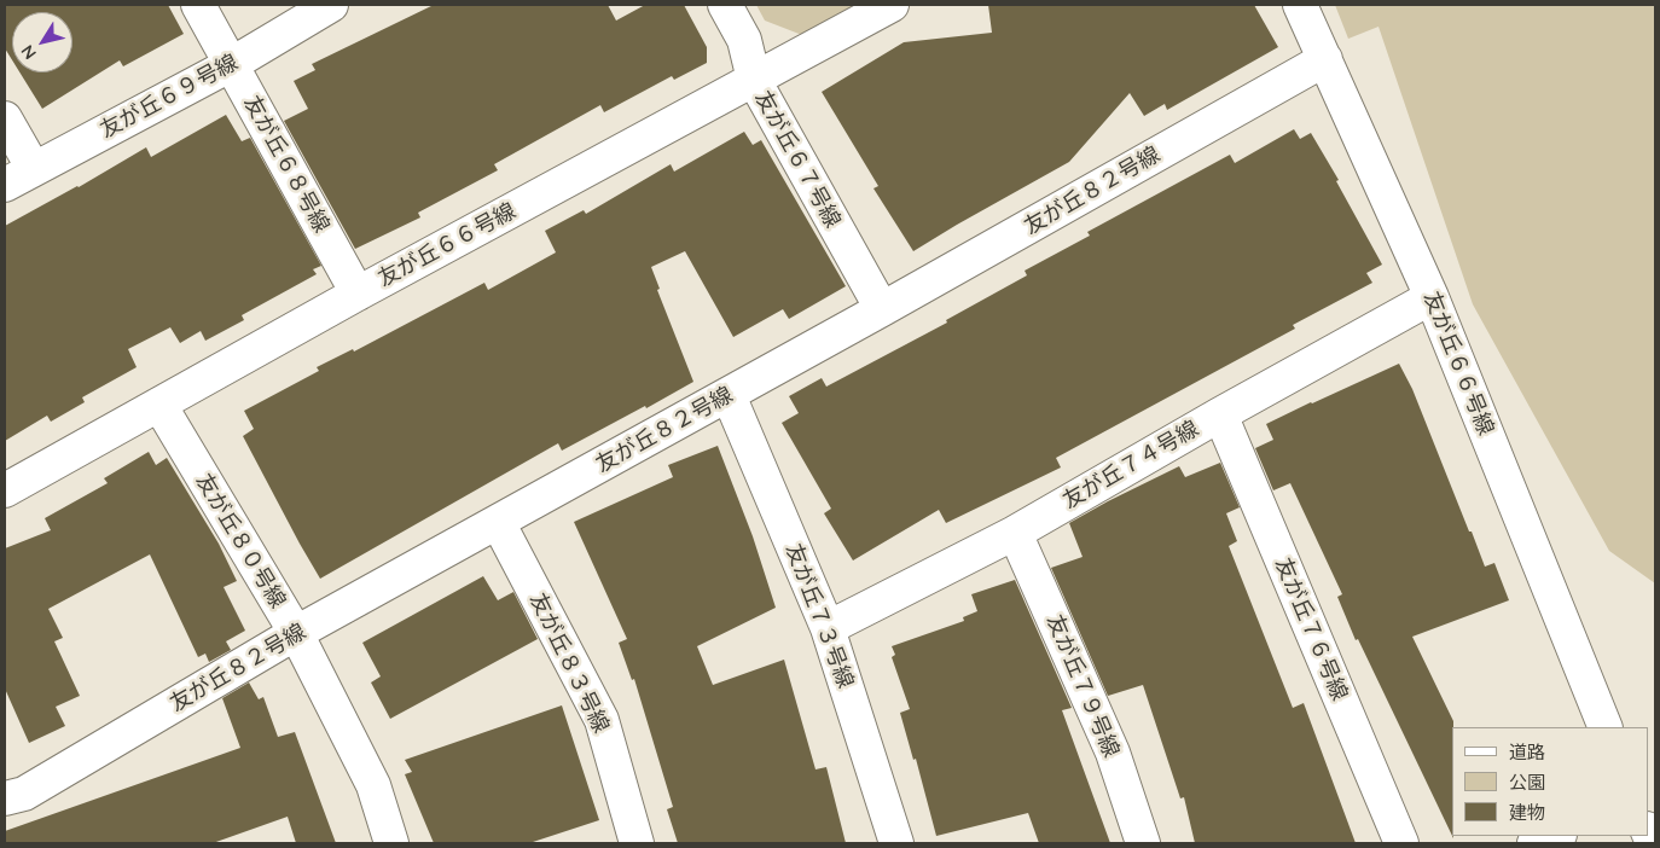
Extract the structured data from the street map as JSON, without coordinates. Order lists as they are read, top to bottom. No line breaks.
{"streets":{"street":["友が丘６９号線","友が丘６７号線","友が丘６８号線","友が丘８２号線","友が丘６６号線","友が丘７４号線","友が丘８０号線","友が丘７３号線","友が丘７６号線","友が丘８３号線","友が丘７９号線"]},"crossings":[["友が丘６９号線","友が丘６８号線"],["友が丘６７号線","友が丘８２号線"],["友が丘６７号線","友が丘６６号線"],["友が丘６８号線","友が丘６６号線"],["友が丘８２号線","友が丘６６号線"],["友が丘８２号線","友が丘８０号線"],["友が丘８２号線","友が丘７３号線"],["友が丘８２号線","友が丘８３号線"],["友が丘６６号線","友が丘７４号線"],["友が丘６６号線","友が丘８０号線"],["友が丘７４号線","友が丘７３号線"],["友が丘７４号線","友が丘７６号線"],["友が丘７４号線","友が丘７９号線"]],"legend":["道路","公園","建物"],"north":"bottom left"}
